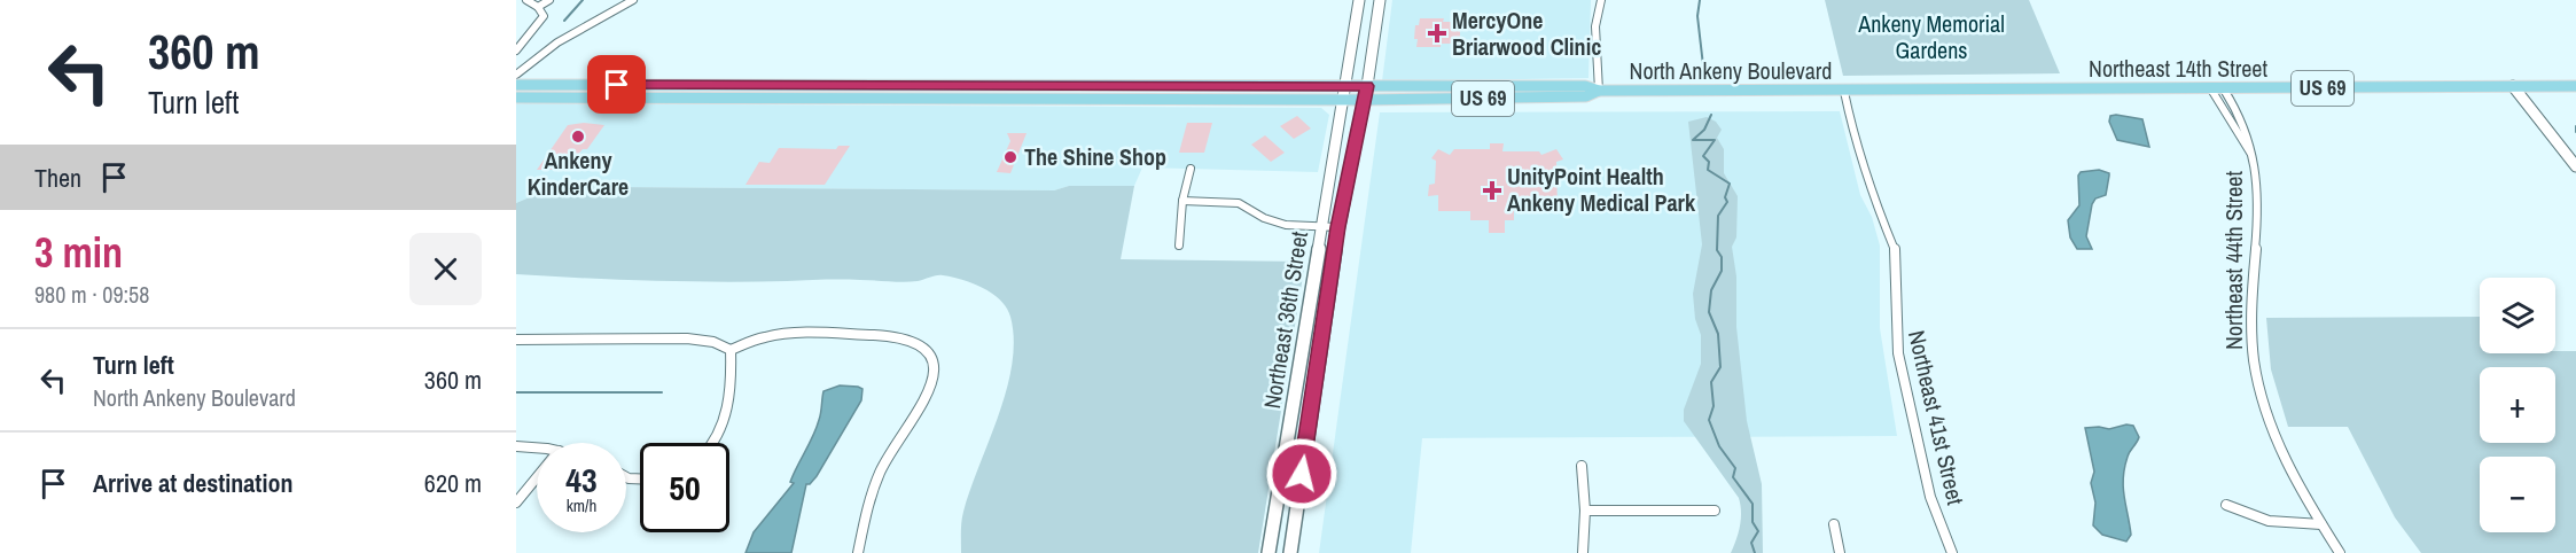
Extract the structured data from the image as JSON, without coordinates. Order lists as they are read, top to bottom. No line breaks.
{"streets":{"main road":["Northeast 14th Street","North Ankeny Boulevard","US 69","Northeast 36th Street"],"street":["Northeast 44th Street","Northeast 41st Street"]},"crossings":[["Northeast 14th Street","North Ankeny Boulevard"],["Northeast 14th Street","Northeast 44th Street"],["North Ankeny Boulevard","Northeast 36th Street"],["North Ankeny Boulevard","Northeast 41st Street"]],"parks":["Ankeny Memorial Gardens"],"places":{"health":["MercyOne Briarwood Clinic","UnityPoint Health Ankeny Medical Park"],"other":["Ankeny KinderCare","The Shine Shop"]},"page":{"turn":["360 m","Turn left"],"then":"Then","heading":["3 min","980 m · 09:58"],"map_buttons":["+","−"],"list":[{"name":"Turn left","note":"North Ankeny Boulevard","value":"360 m"},{"name":"Arrive at destination","value":"620 m"}],"speed":"43 km/h","limit":"50"}}
